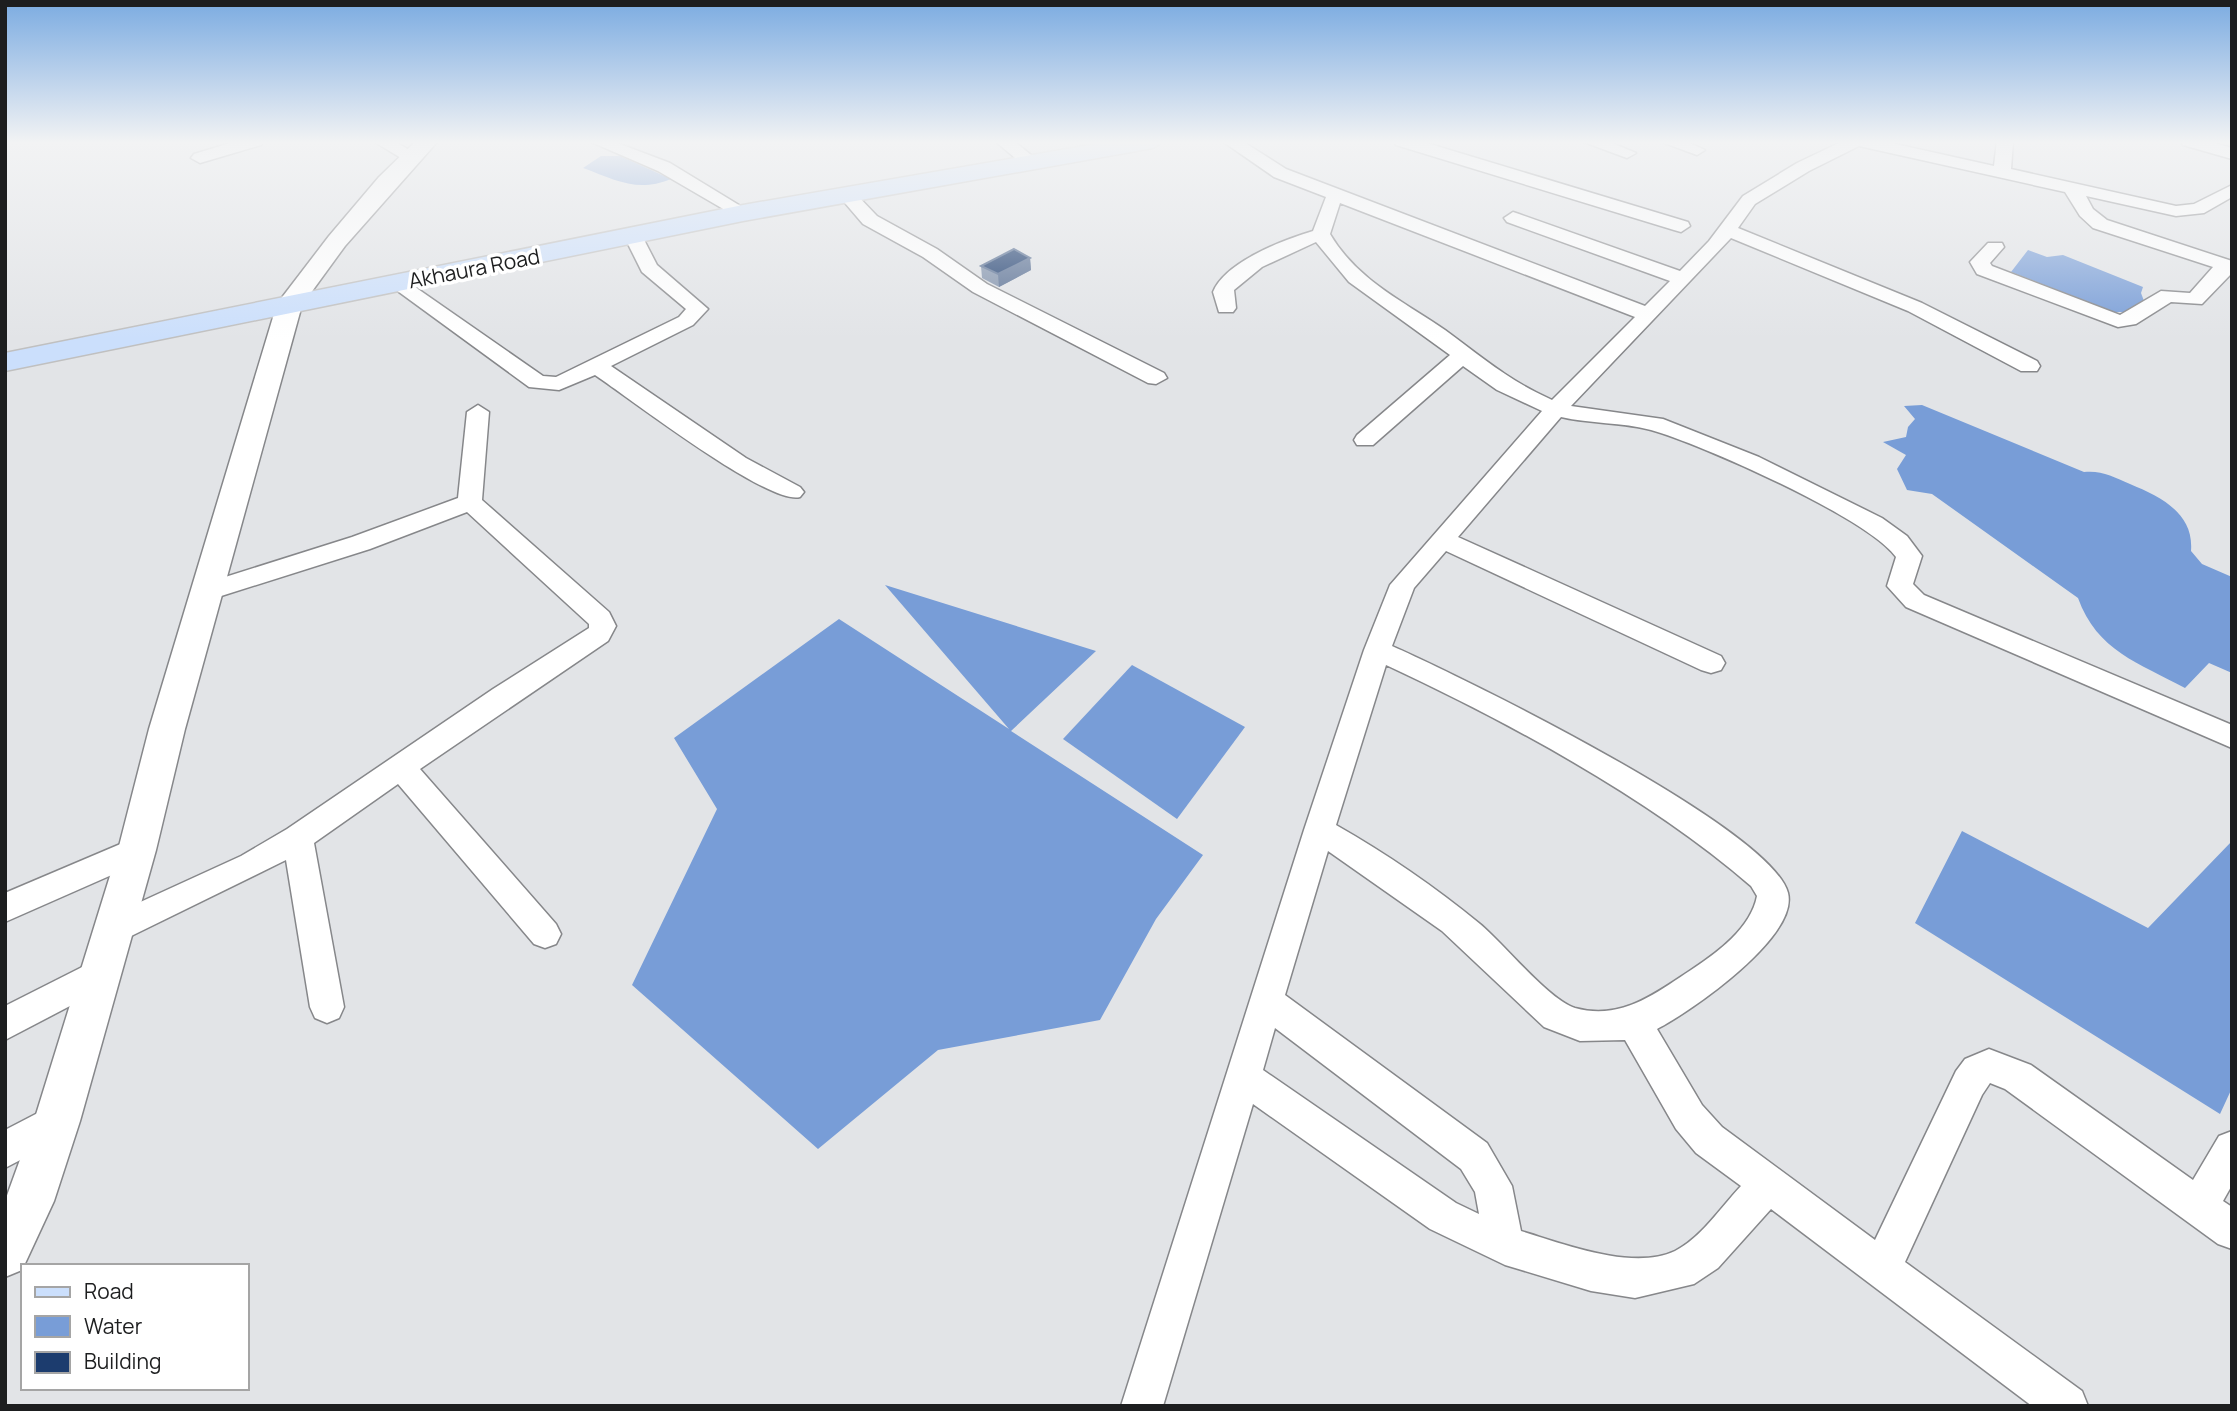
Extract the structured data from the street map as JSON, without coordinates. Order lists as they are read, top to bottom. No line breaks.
{"streets":{"main road":["Akhaura Road"]},"legend":["Road","Water","Building"]}
